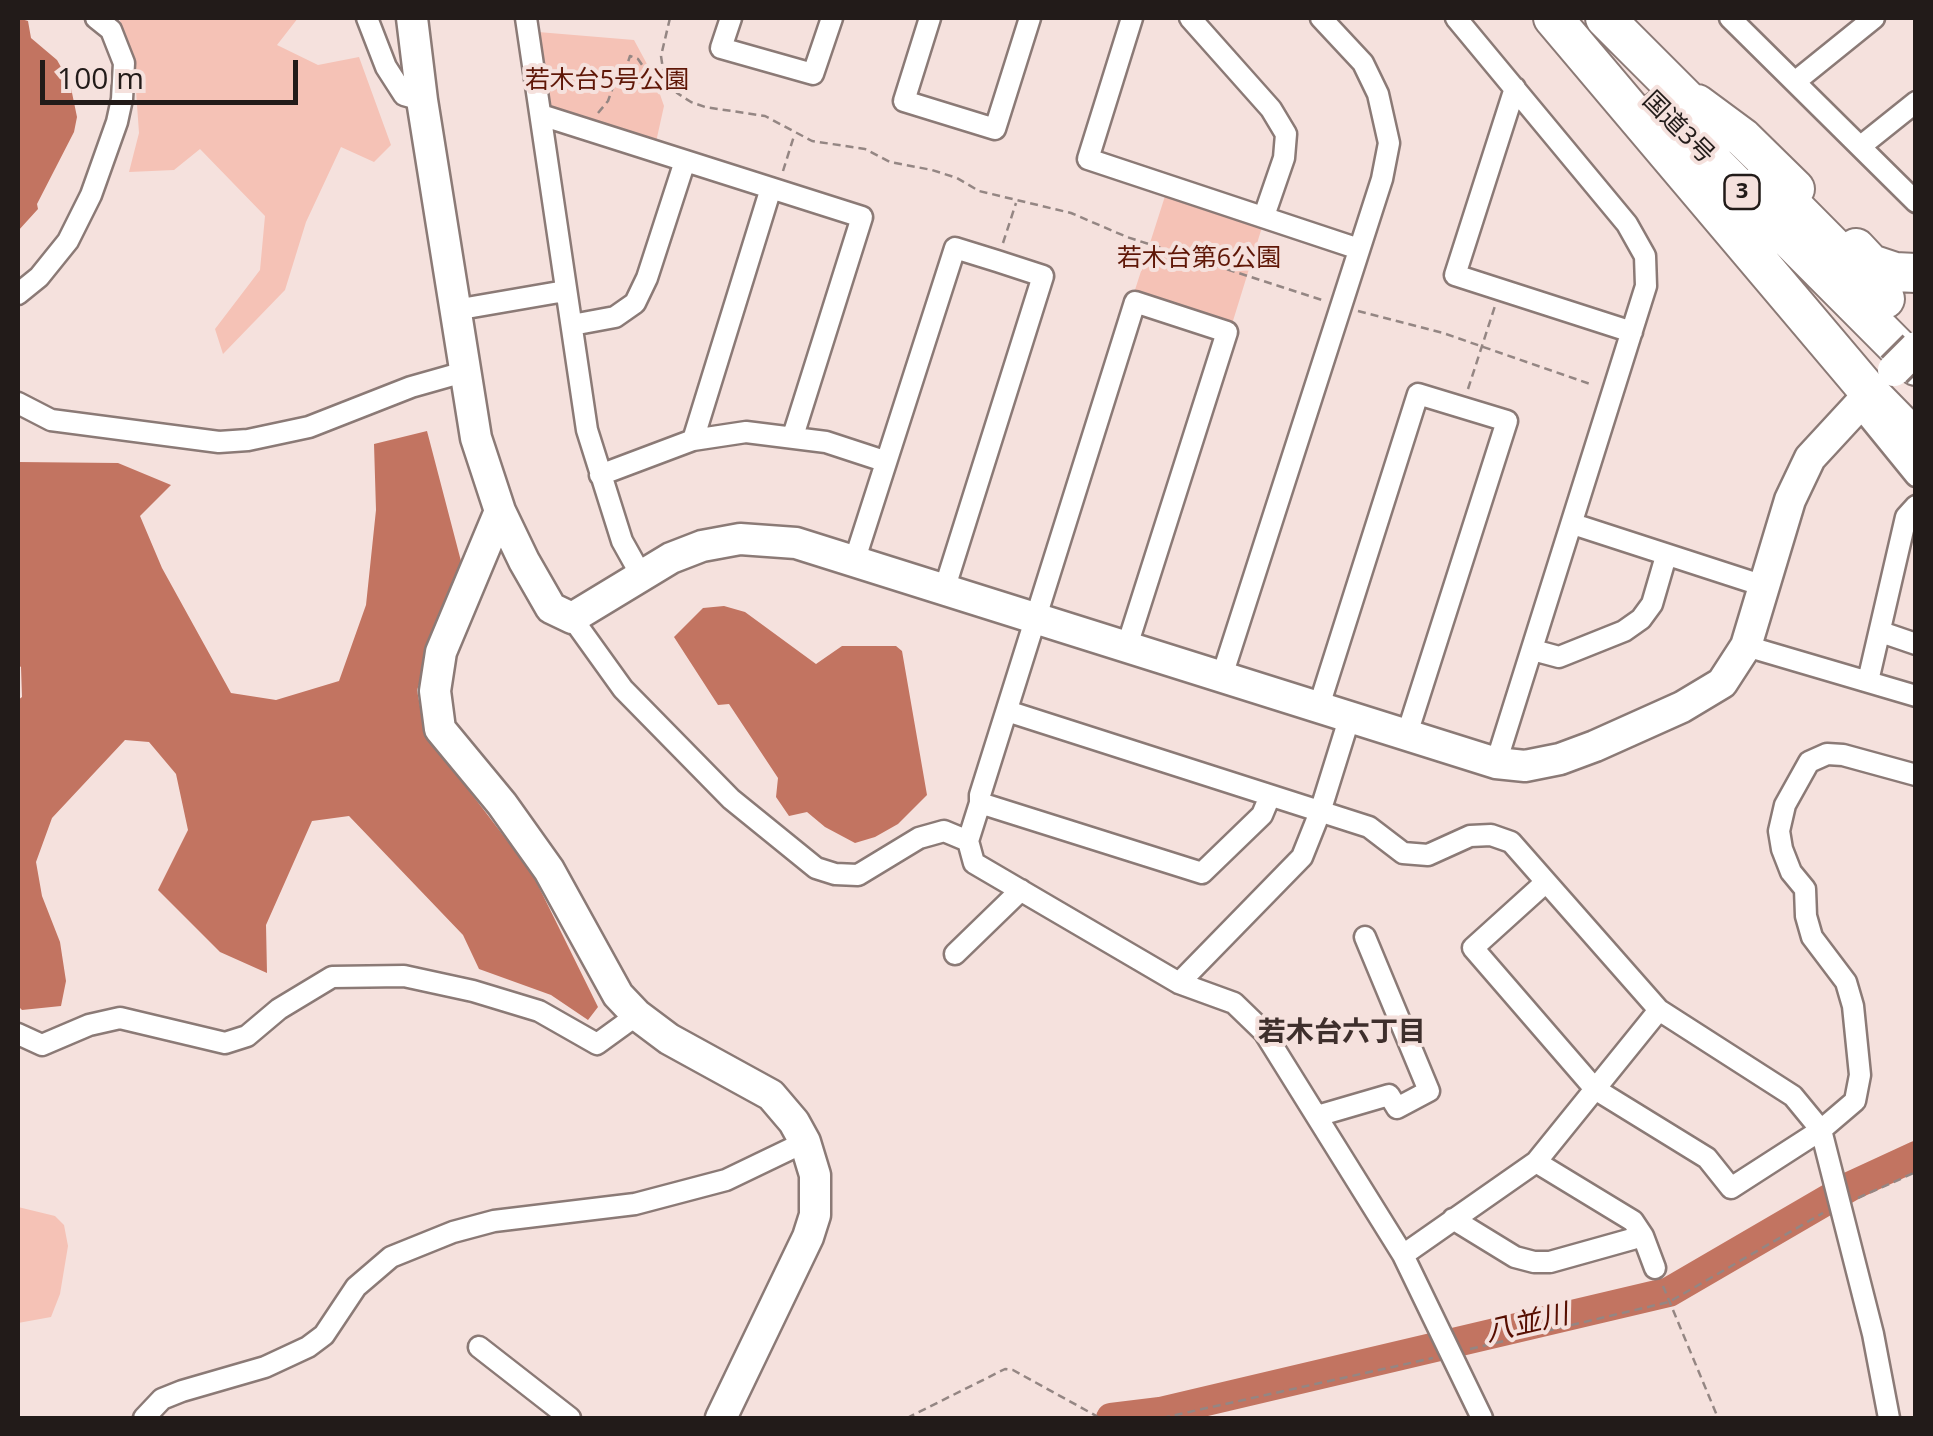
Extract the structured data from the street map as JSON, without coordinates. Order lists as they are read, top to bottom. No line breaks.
{"streets":{"highway":["国道3号","3"]},"districts":["若木台六丁目"],"water":["八並川"],"parks":["若木台5号公園","若木台第6公園"],"scale_bar":"100 m"}
